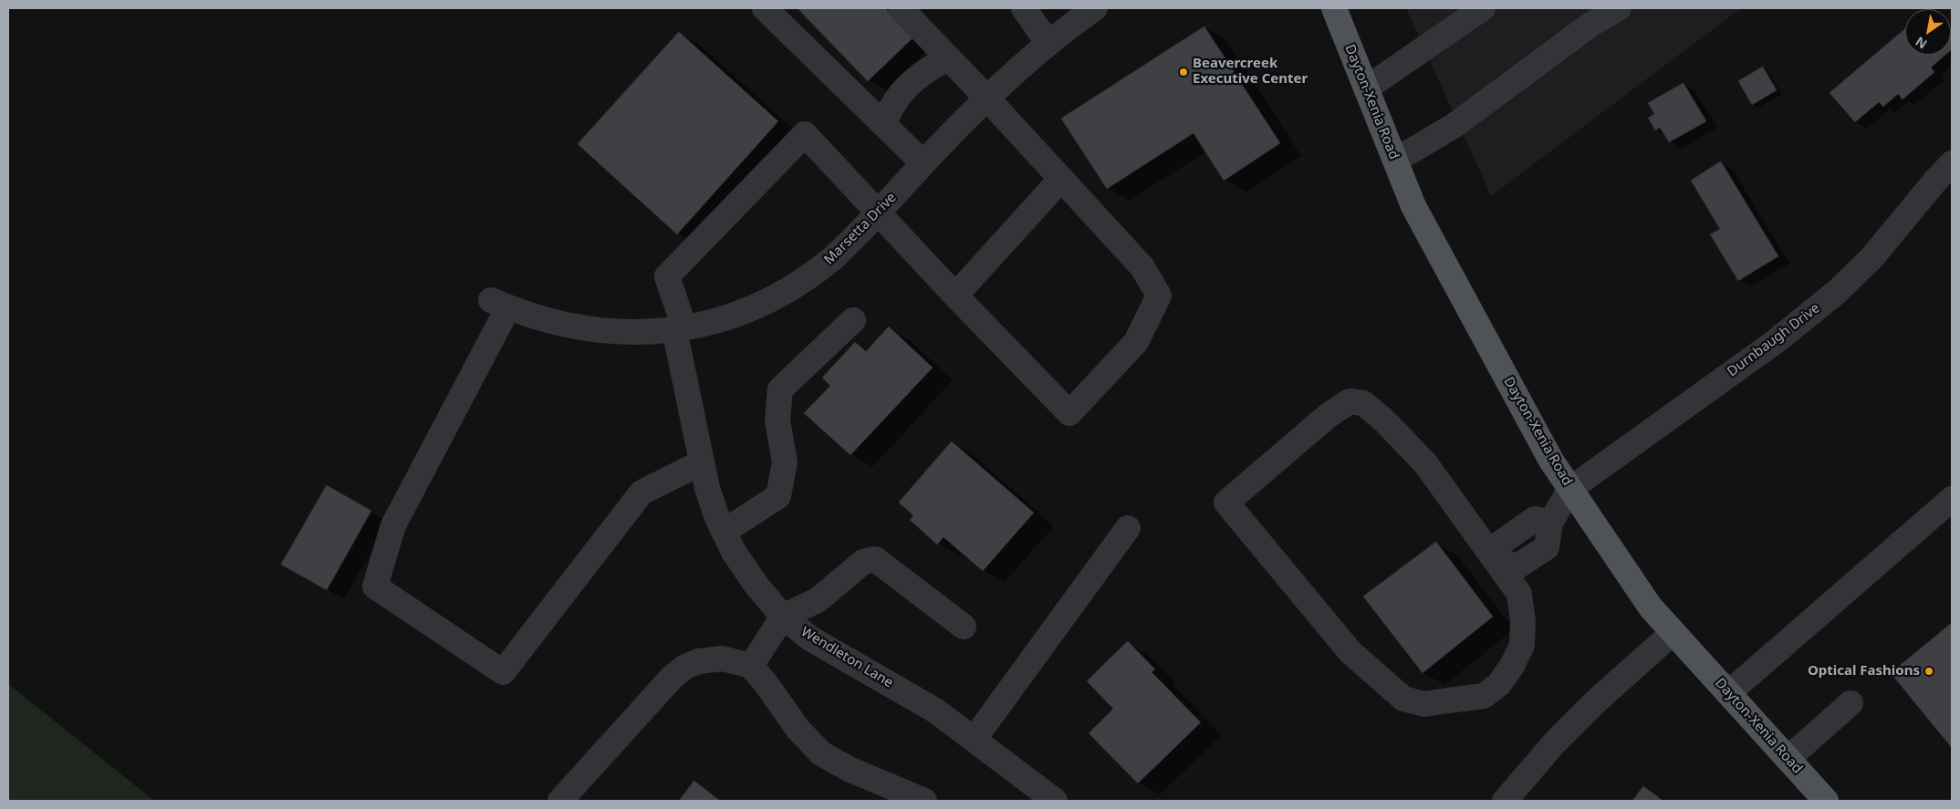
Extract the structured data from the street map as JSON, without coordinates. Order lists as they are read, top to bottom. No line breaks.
{"streets":{"main road":["Dayton-Xenia Road"],"street":["Marsetta Drive","Durnbaugh Drive","Wendleton Lane"]},"crossings":[["Dayton-Xenia Road","Durnbaugh Drive"],["Marsetta Drive","Wendleton Lane"]],"places":["Beavercreek Executive Center","Optical Fashions"],"north":"bottom left"}
